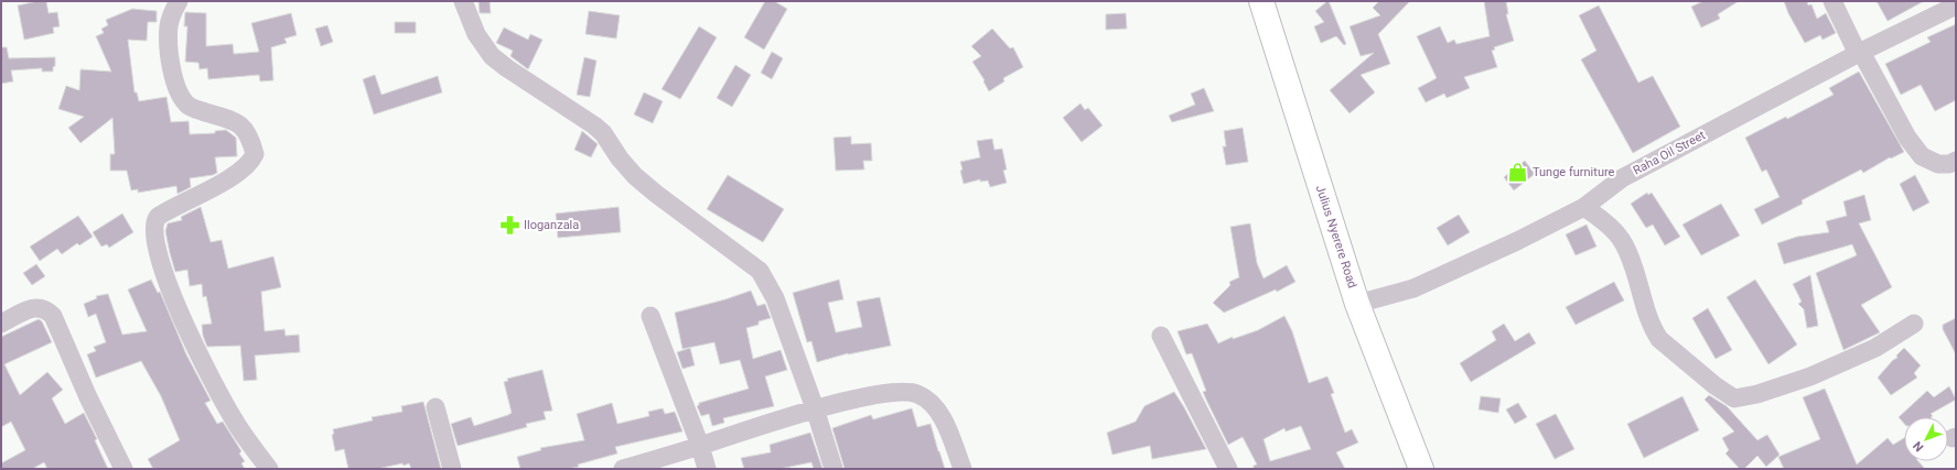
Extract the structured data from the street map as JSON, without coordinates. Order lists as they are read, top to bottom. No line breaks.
{"streets":{"highway":["Julius Nyerere Road"],"street":["Raha Oil Street"]},"crossings":[["Raha Oil Street","Julius Nyerere Road"]],"places":{"shop":["Tunge furniture"],"pharmacy":["Iloganzala"]},"north":"bottom left"}
